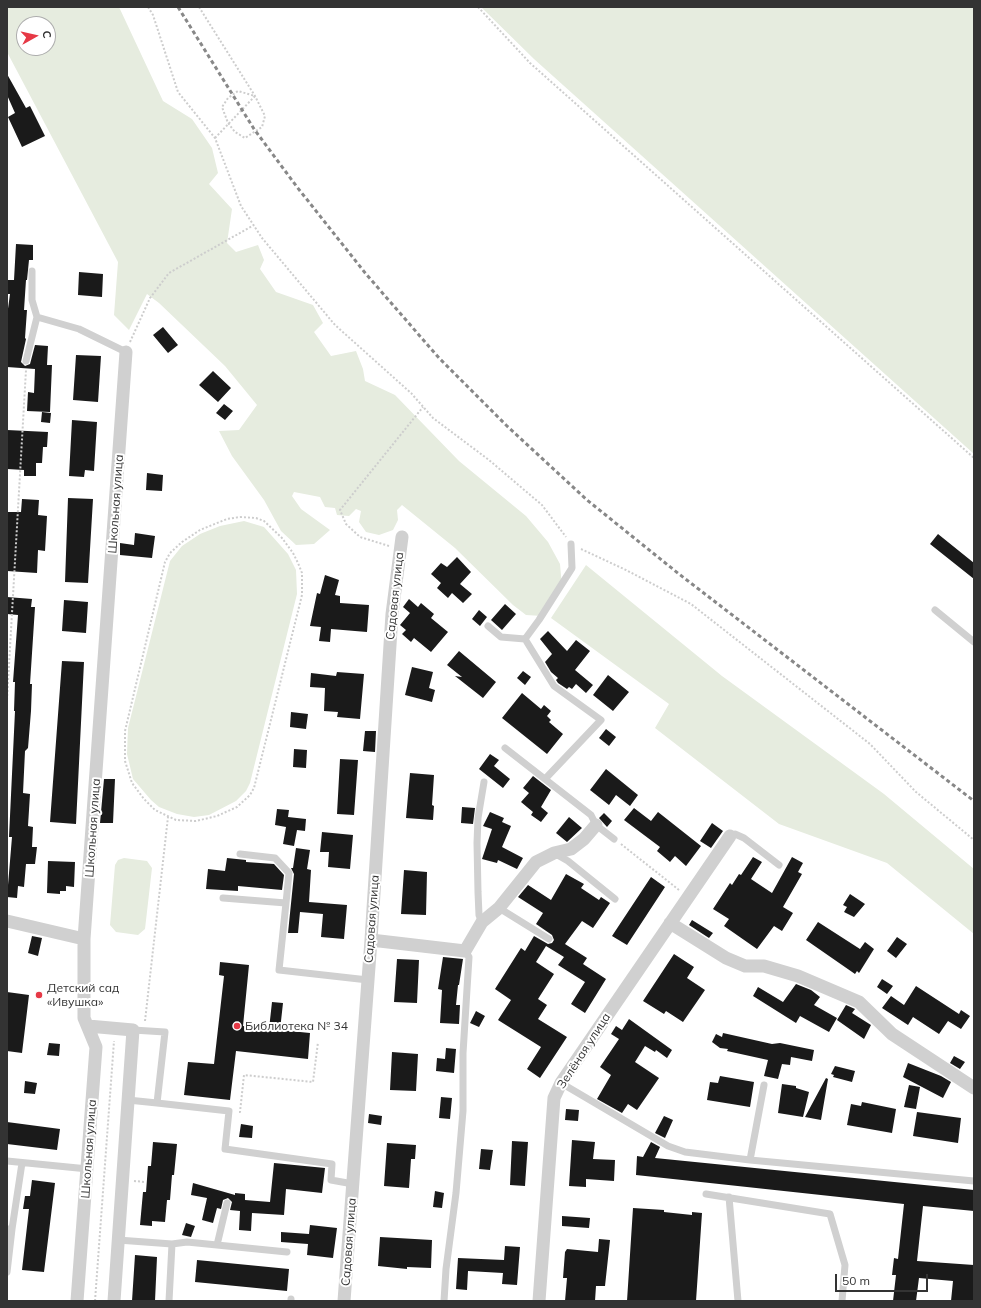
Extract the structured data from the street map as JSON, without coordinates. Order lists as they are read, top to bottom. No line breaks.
{"streets":{"street":["Школьная улица","Садовая улица","Зелёная улица"]},"places":["Детский сад «Ивушка»","Библиотека № 34"],"scale_bar":"50 m","north":"right"}
